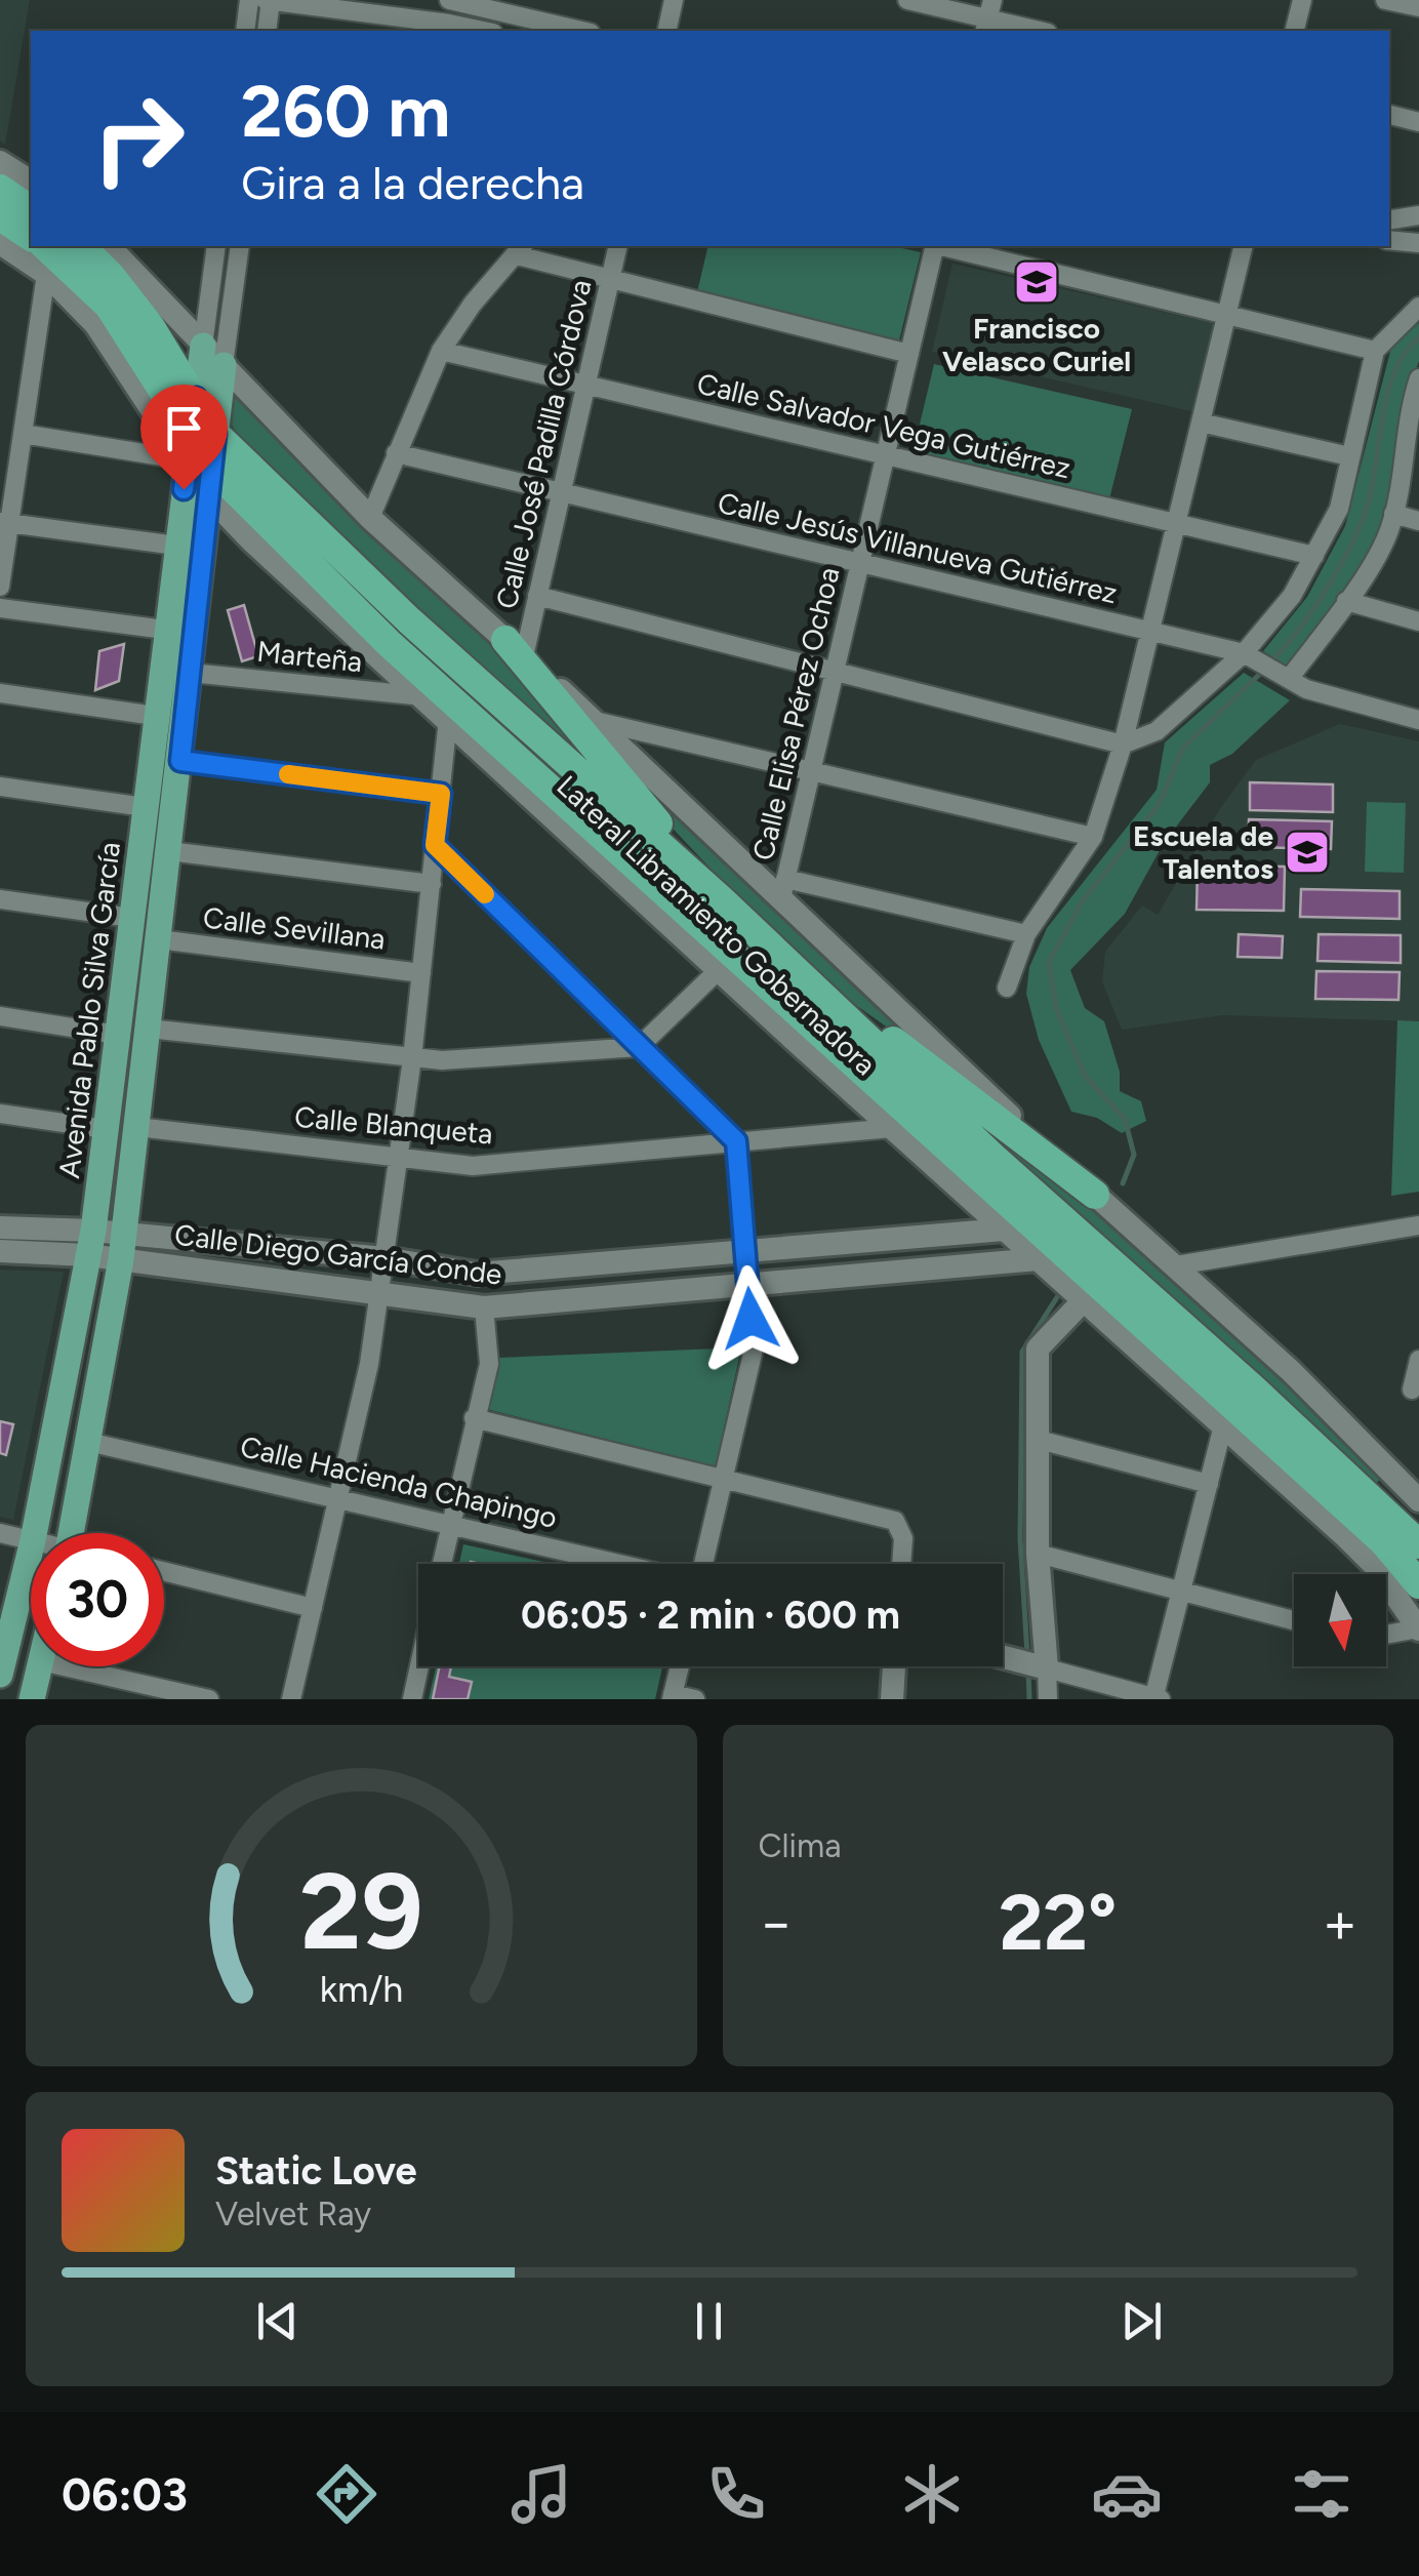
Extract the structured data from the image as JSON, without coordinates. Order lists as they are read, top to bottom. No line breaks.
{"streets":{"main road":["Avenida Pablo Silva García"],"street":["Calle Salvador Vega Gutiérrez","Calle José Padilla Córdova","Calle Jesús Villanueva Gutiérrez","Marteña","Calle Elisa Pérez Ochoa","Lateral Libramiento Gobernadora","Calle Sevillana","Calle Blanqueta","Calle Diego García Conde","Calle Hacienda Chapingo"]},"crossings":[["Calle Salvador Vega Gutiérrez","Calle José Padilla Córdova"],["Calle Salvador Vega Gutiérrez","Calle Elisa Pérez Ochoa"],["Calle José Padilla Córdova","Calle Jesús Villanueva Gutiérrez"],["Calle Jesús Villanueva Gutiérrez","Calle Elisa Pérez Ochoa"],["Marteña","Lateral Libramiento Gobernadora"],["Marteña","Avenida Pablo Silva García"],["Lateral Libramiento Gobernadora","Avenida Pablo Silva García"],["Lateral Libramiento Gobernadora","Calle Blanqueta"],["Lateral Libramiento Gobernadora","Calle Diego García Conde"],["Calle Sevillana","Avenida Pablo Silva García"],["Avenida Pablo Silva García","Calle Blanqueta"],["Avenida Pablo Silva García","Calle Diego García Conde"],["Avenida Pablo Silva García","Calle Hacienda Chapingo"]],"places":{"school or university":["Francisco Velasco Curiel","Escuela de Talentos"]},"north":"bottom","page":{"turn":["260 m","Gira a la derecha"],"limit":"30","trip":"06:05 · 2 min · 600 m","tile":"Clima","heat":["−","22°","+"],"song":["Static Love","Velvet Ray"],"tabs":"06:03","gauge":["29","km/h"]}}
